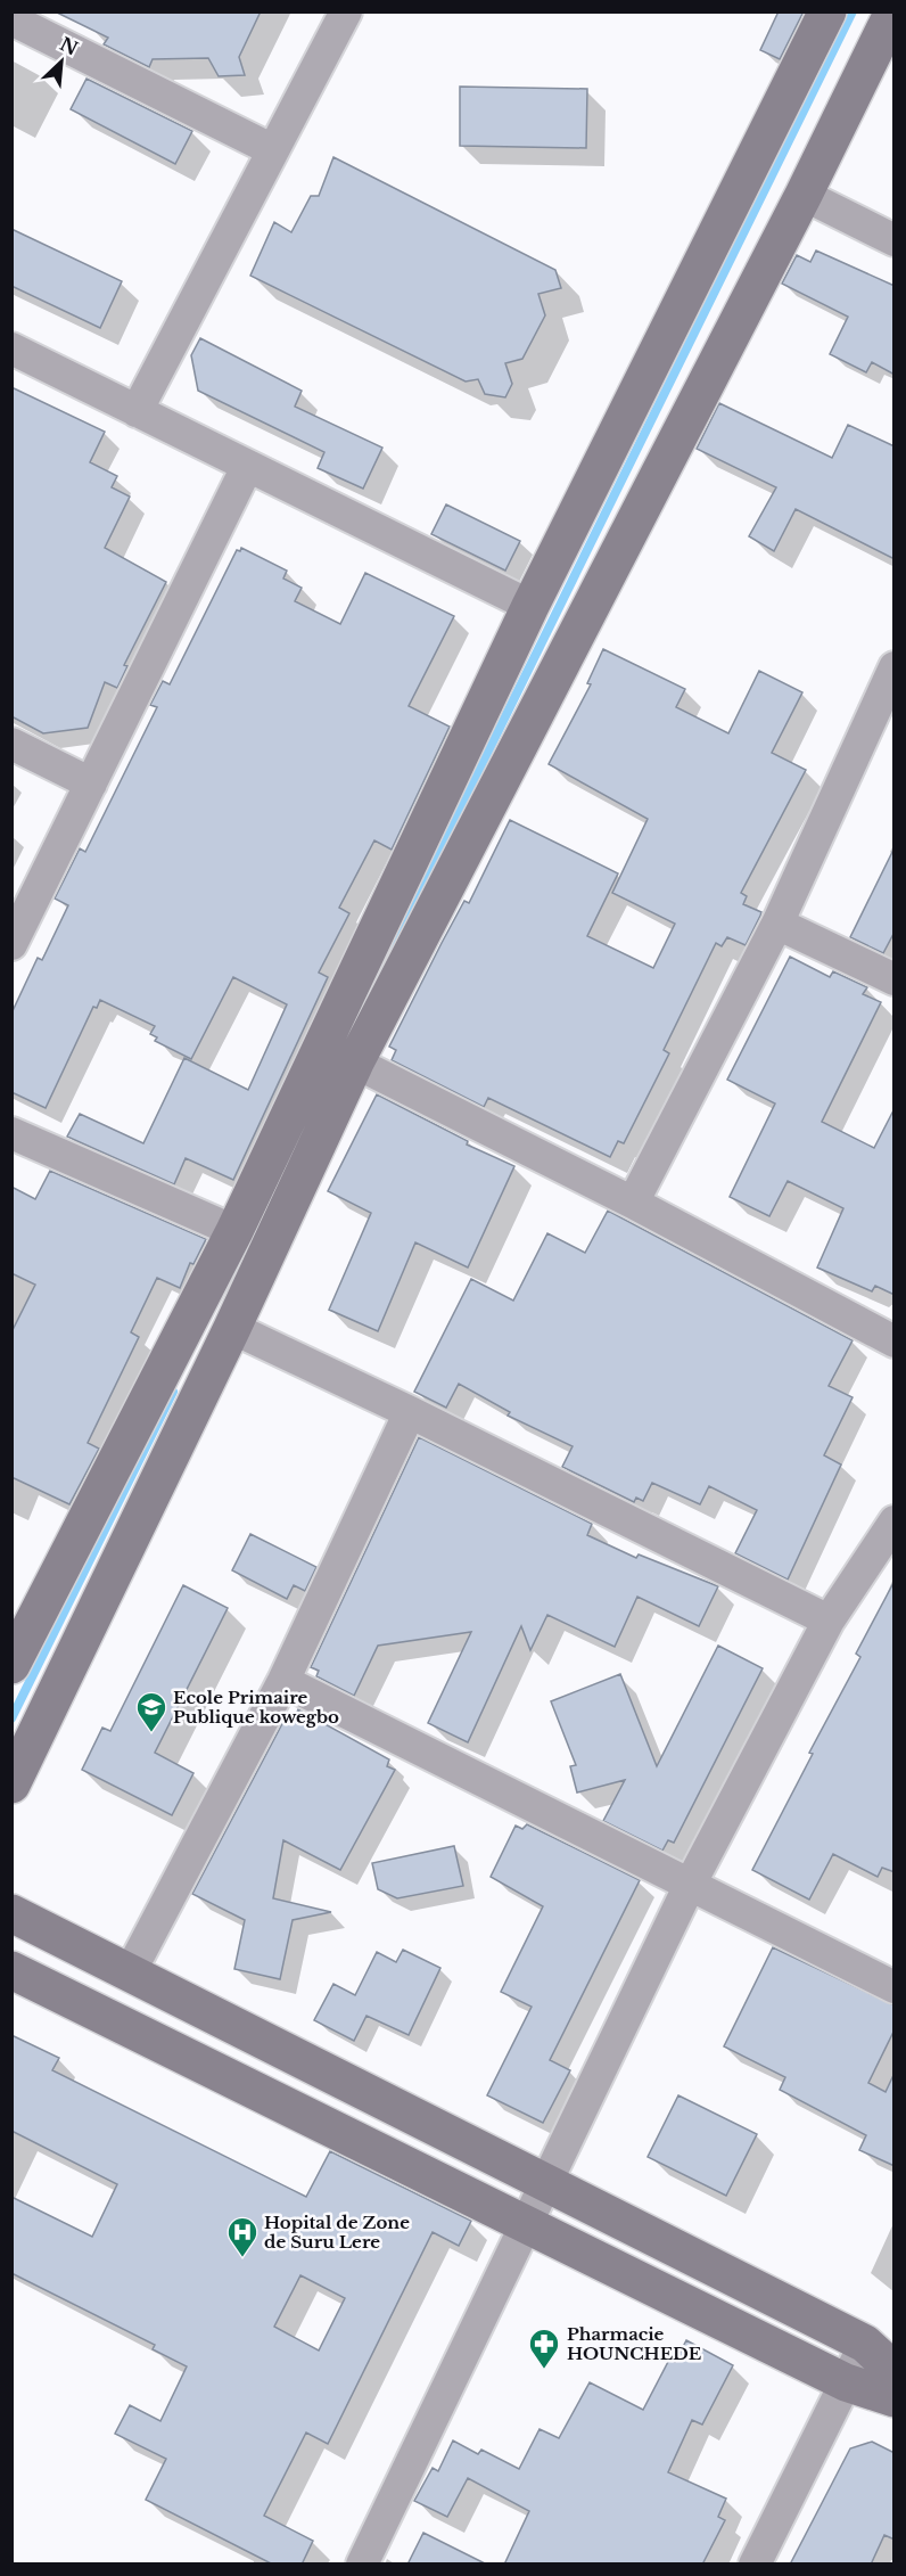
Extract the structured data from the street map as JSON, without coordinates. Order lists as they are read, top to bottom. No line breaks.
{"places":{"school or university":["Ecole Primaire Publique kowegbo"],"hospital":["Hopital de Zone de Suru Lere"],"pharmacy":["Pharmacie HOUNCHEDE"]},"north":"top right"}
